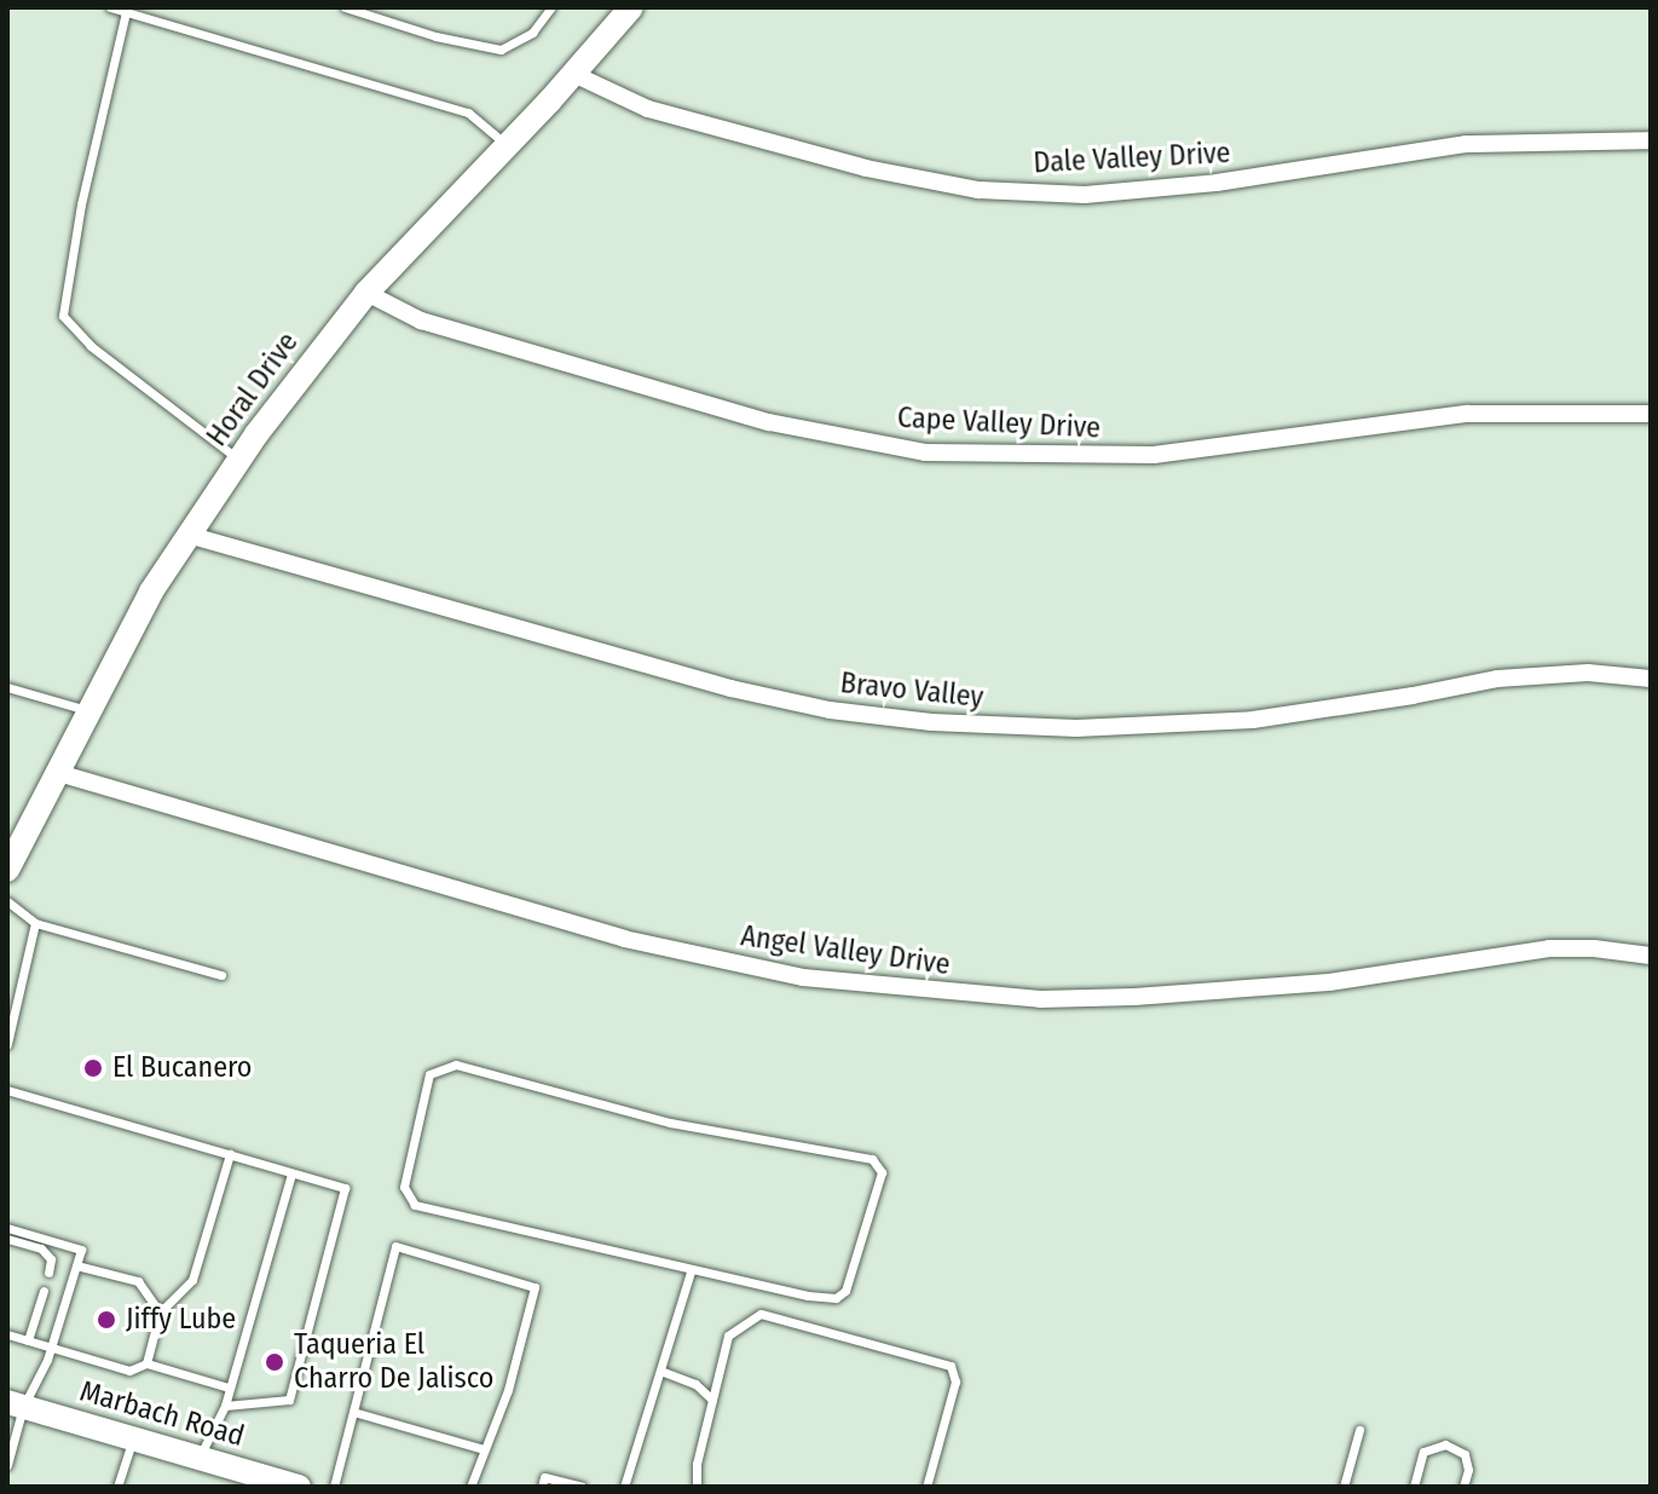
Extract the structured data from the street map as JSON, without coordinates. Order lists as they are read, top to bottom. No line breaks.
{"streets":{"street":["Dale Valley Drive","Horal Drive","Cape Valley Drive","Bravo Valley","Angel Valley Drive","Marbach Road"]},"crossings":[["Dale Valley Drive","Horal Drive"],["Horal Drive","Cape Valley Drive"],["Horal Drive","Bravo Valley"],["Horal Drive","Angel Valley Drive"]],"places":["El Bucanero","Jiffy Lube","Taqueria El Charro De Jalisco"]}
